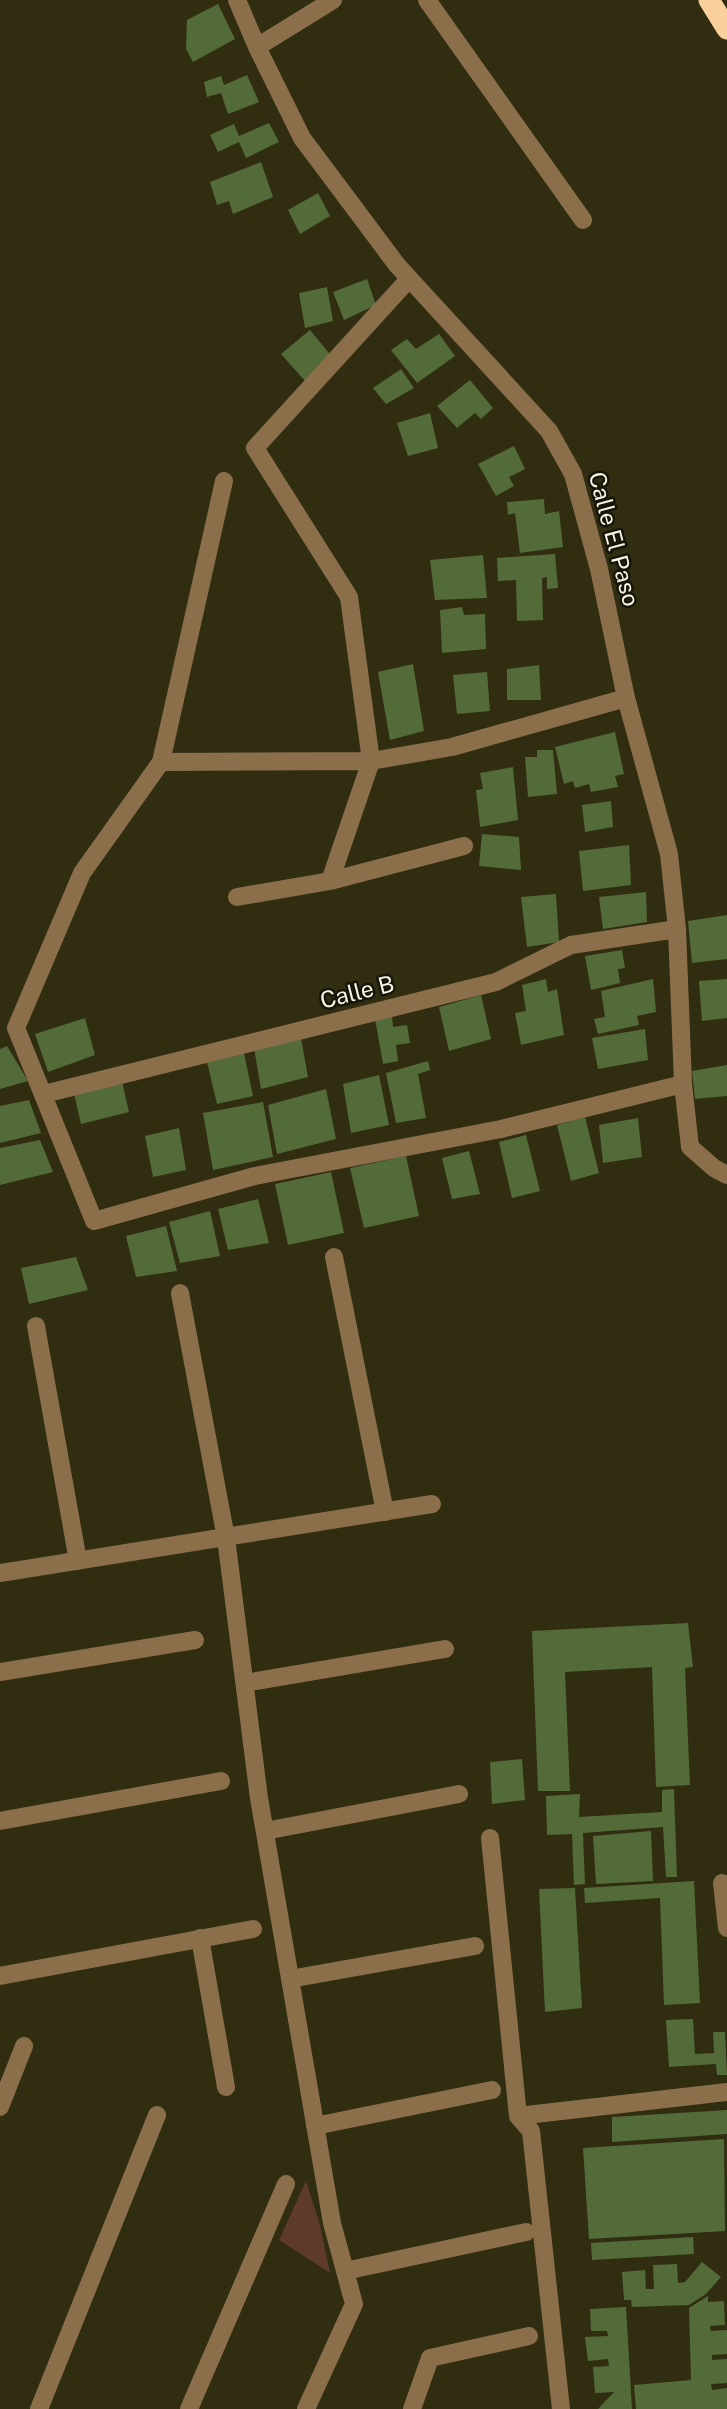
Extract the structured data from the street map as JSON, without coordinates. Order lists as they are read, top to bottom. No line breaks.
{"streets":{"street":["Calle El Paso","Calle B"]},"crossings":[["Calle El Paso","Calle B"]]}
